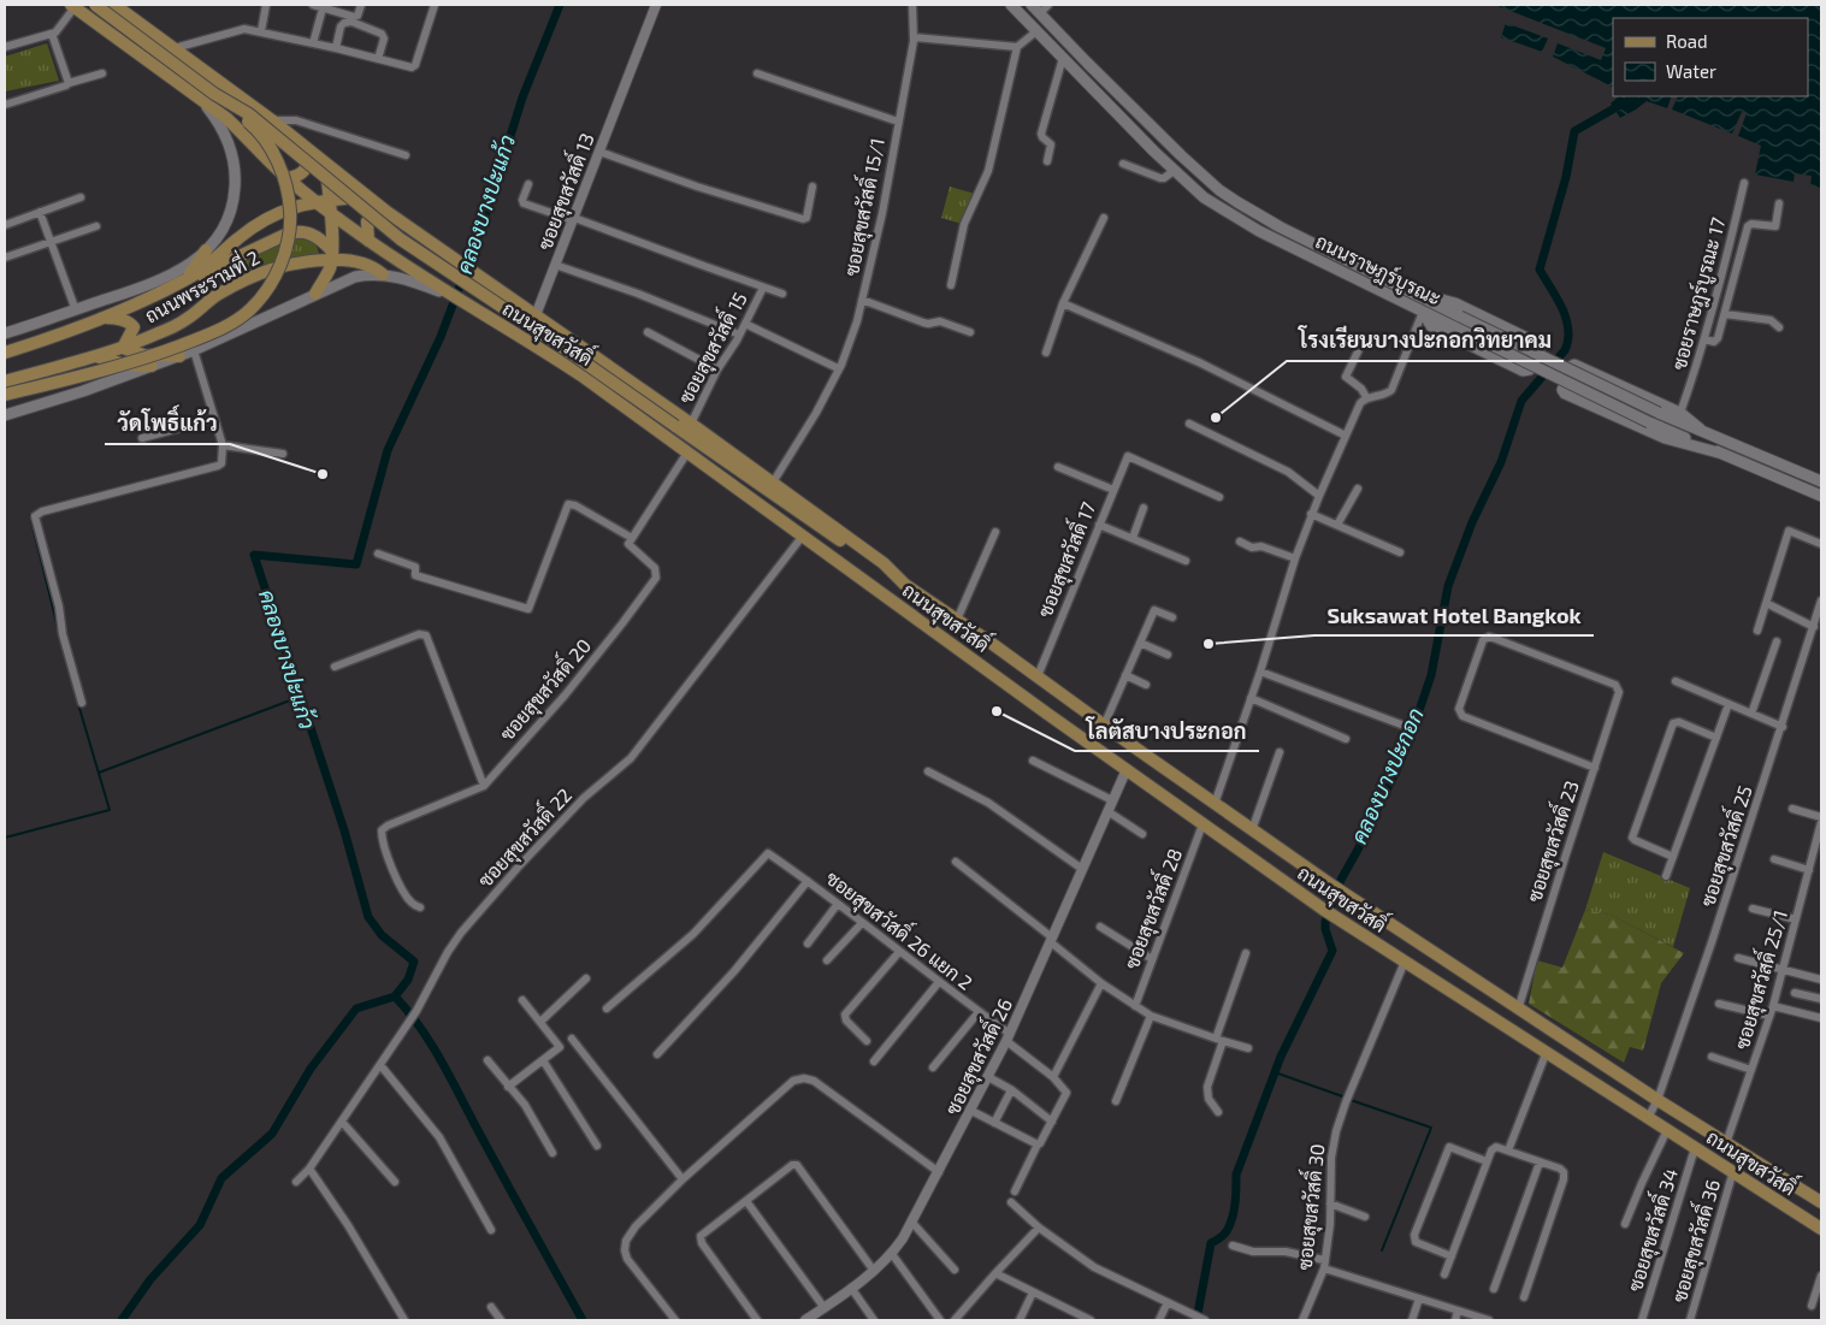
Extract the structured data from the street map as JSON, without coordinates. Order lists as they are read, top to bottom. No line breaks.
{"streets":{"main road":["ถนนราษฎร์บูรณะ","ถนนพระรามที่ 2","ถนนสุขสวัสดิ์"],"street":["ซอยสุขสวัสดิ์ 13","ซอยสุขสวัสดิ์ 15/1","ซอยราษฎร์บูรณะ 17","ซอยสุขสวัสดิ์ 15","ซอยสุขสวัสดิ์ 17","ซอยสุขสวัสดิ์ 20","ซอยสุขสวัสดิ์ 22","ซอยสุขสวัสดิ์ 23","ซอยสุขสวัสดิ์ 25","ซอยสุขสวัสดิ์ 28","ซอยสุขสวัสดิ์ 26 แยก 2","ซอยสุขสวัสดิ์ 25/1","ซอยสุขสวัสดิ์ 26","ซอยสุขสวัสดิ์ 30","ซอยสุขสวัสดิ์ 34","ซอยสุขสวัสดิ์ 36"]},"crossings":[["ซอยสุขสวัสดิ์ 13","ถนนสุขสวัสดิ์"],["ซอยสุขสวัสดิ์ 15/1","ถนนสุขสวัสดิ์"],["ถนนพระรามที่ 2","ถนนสุขสวัสดิ์"],["ถนนสุขสวัสดิ์","ซอยสุขสวัสดิ์ 15"],["ถนนสุขสวัสดิ์","ซอยสุขสวัสดิ์ 17"],["ถนนสุขสวัสดิ์","ซอยสุขสวัสดิ์ 22"],["ถนนสุขสวัสดิ์","ซอยสุขสวัสดิ์ 23"],["ถนนสุขสวัสดิ์","ซอยสุขสวัสดิ์ 25"],["ถนนสุขสวัสดิ์","ซอยสุขสวัสดิ์ 28"],["ถนนสุขสวัสดิ์","ซอยสุขสวัสดิ์ 25/1"],["ถนนสุขสวัสดิ์","ซอยสุขสวัสดิ์ 26"],["ถนนสุขสวัสดิ์","ซอยสุขสวัสดิ์ 30"],["ถนนสุขสวัสดิ์","ซอยสุขสวัสดิ์ 34"],["ถนนสุขสวัสดิ์","ซอยสุขสวัสดิ์ 36"],["ซอยสุขสวัสดิ์ 26 แยก 2","ซอยสุขสวัสดิ์ 26"]],"water":["คลองบางปะแก้ว","คลองบางปะกอก"],"places":["โรงเรียนบางปะกอกวิทยาคม","วัดโพธิ์แก้ว","Suksawat Hotel Bangkok","โลตัสบางประกอก"],"legend":["Road","Water"]}
